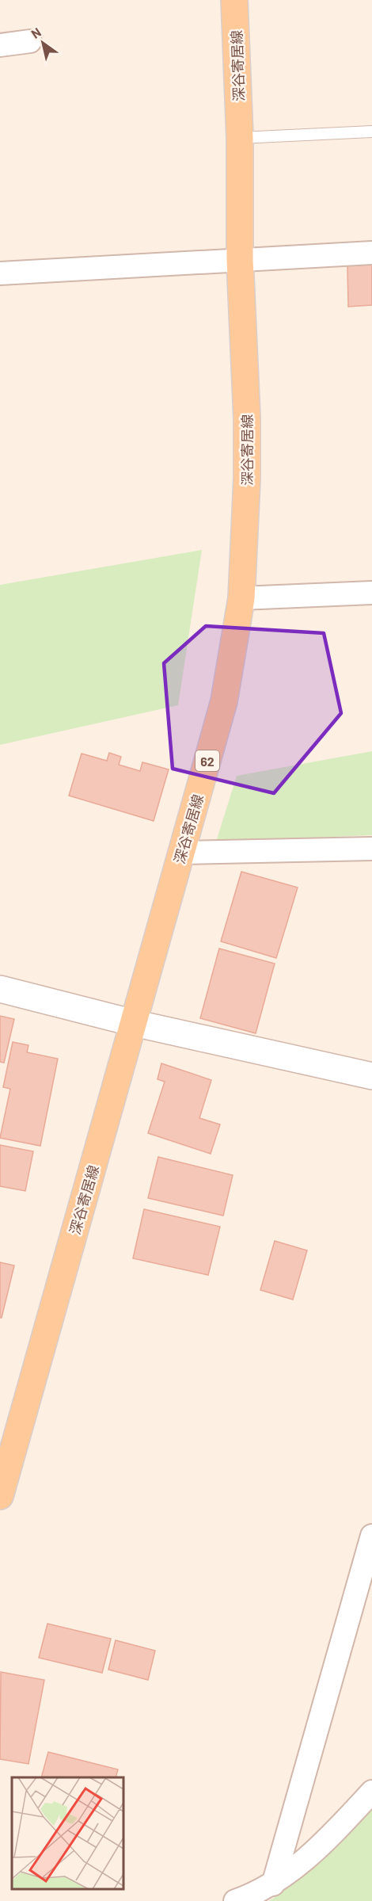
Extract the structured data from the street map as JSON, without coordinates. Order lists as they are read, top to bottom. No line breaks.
{"streets":{"main road":["深谷寄居線","62"]},"north":"top left"}
